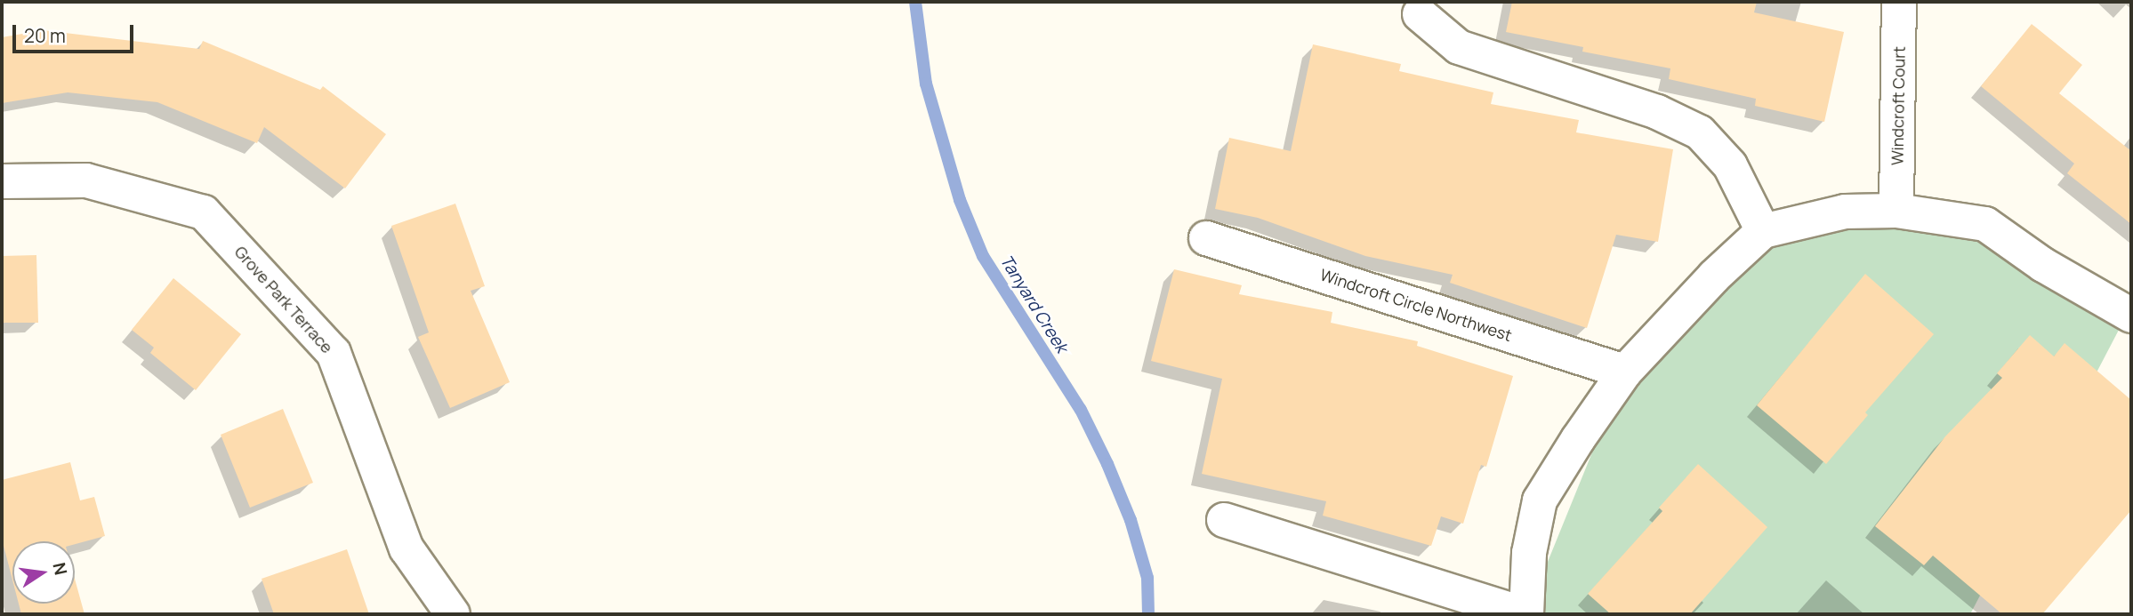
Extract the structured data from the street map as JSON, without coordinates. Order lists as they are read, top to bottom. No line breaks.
{"streets":{"street":["Windcroft Court","Grove Park Terrace","Windcroft Circle Northwest"]},"water":["Tanyard Creek"],"scale_bar":"20 m","north":"right"}
